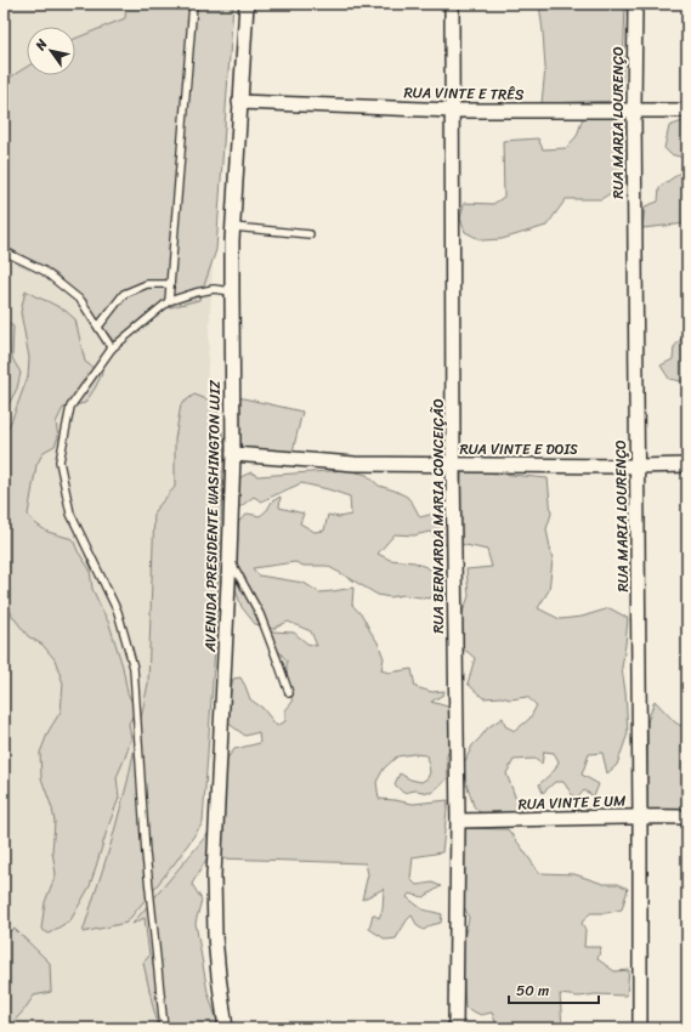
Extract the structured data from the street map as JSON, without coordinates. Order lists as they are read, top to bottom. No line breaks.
{"streets":{"street":["RUA VINTE E TRÊS","RUA MARIA LOURENÇO","RUA VINTE E DOIS","AVENIDA PRESIDENTE WASHINGTON LUIZ","RUA BERNARDA MARIA CONCEIÇÃO","RUA VINTE E UM"]},"crossings":[["RUA VINTE E TRÊS","RUA MARIA LOURENÇO"],["RUA VINTE E TRÊS","AVENIDA PRESIDENTE WASHINGTON LUIZ"],["RUA VINTE E TRÊS","RUA BERNARDA MARIA CONCEIÇÃO"],["RUA MARIA LOURENÇO","RUA VINTE E DOIS"],["RUA MARIA LOURENÇO","RUA VINTE E UM"],["RUA VINTE E DOIS","AVENIDA PRESIDENTE WASHINGTON LUIZ"],["RUA VINTE E DOIS","RUA BERNARDA MARIA CONCEIÇÃO"],["RUA BERNARDA MARIA CONCEIÇÃO","RUA VINTE E UM"]],"scale_bar":"50 m","north":"top left"}
